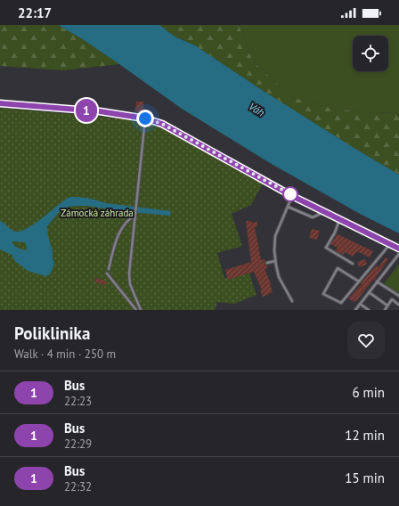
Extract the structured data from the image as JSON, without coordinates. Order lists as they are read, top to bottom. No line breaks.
{"water":["Váh"],"parks":["Zámocká záhrada"],"lines":["bus line 1"],"page":{"status":"22:17","on_map":"1","heading":["Poliklinika","Walk · 4 min · 250 m"],"list":[{"mark":"1","name":"Bus","note":"22:23","value":"6 min"},{"mark":"1","name":"Bus","note":"22:29","value":"12 min"},{"mark":"1","name":"Bus","note":"22:32","value":"15 min"}]}}
